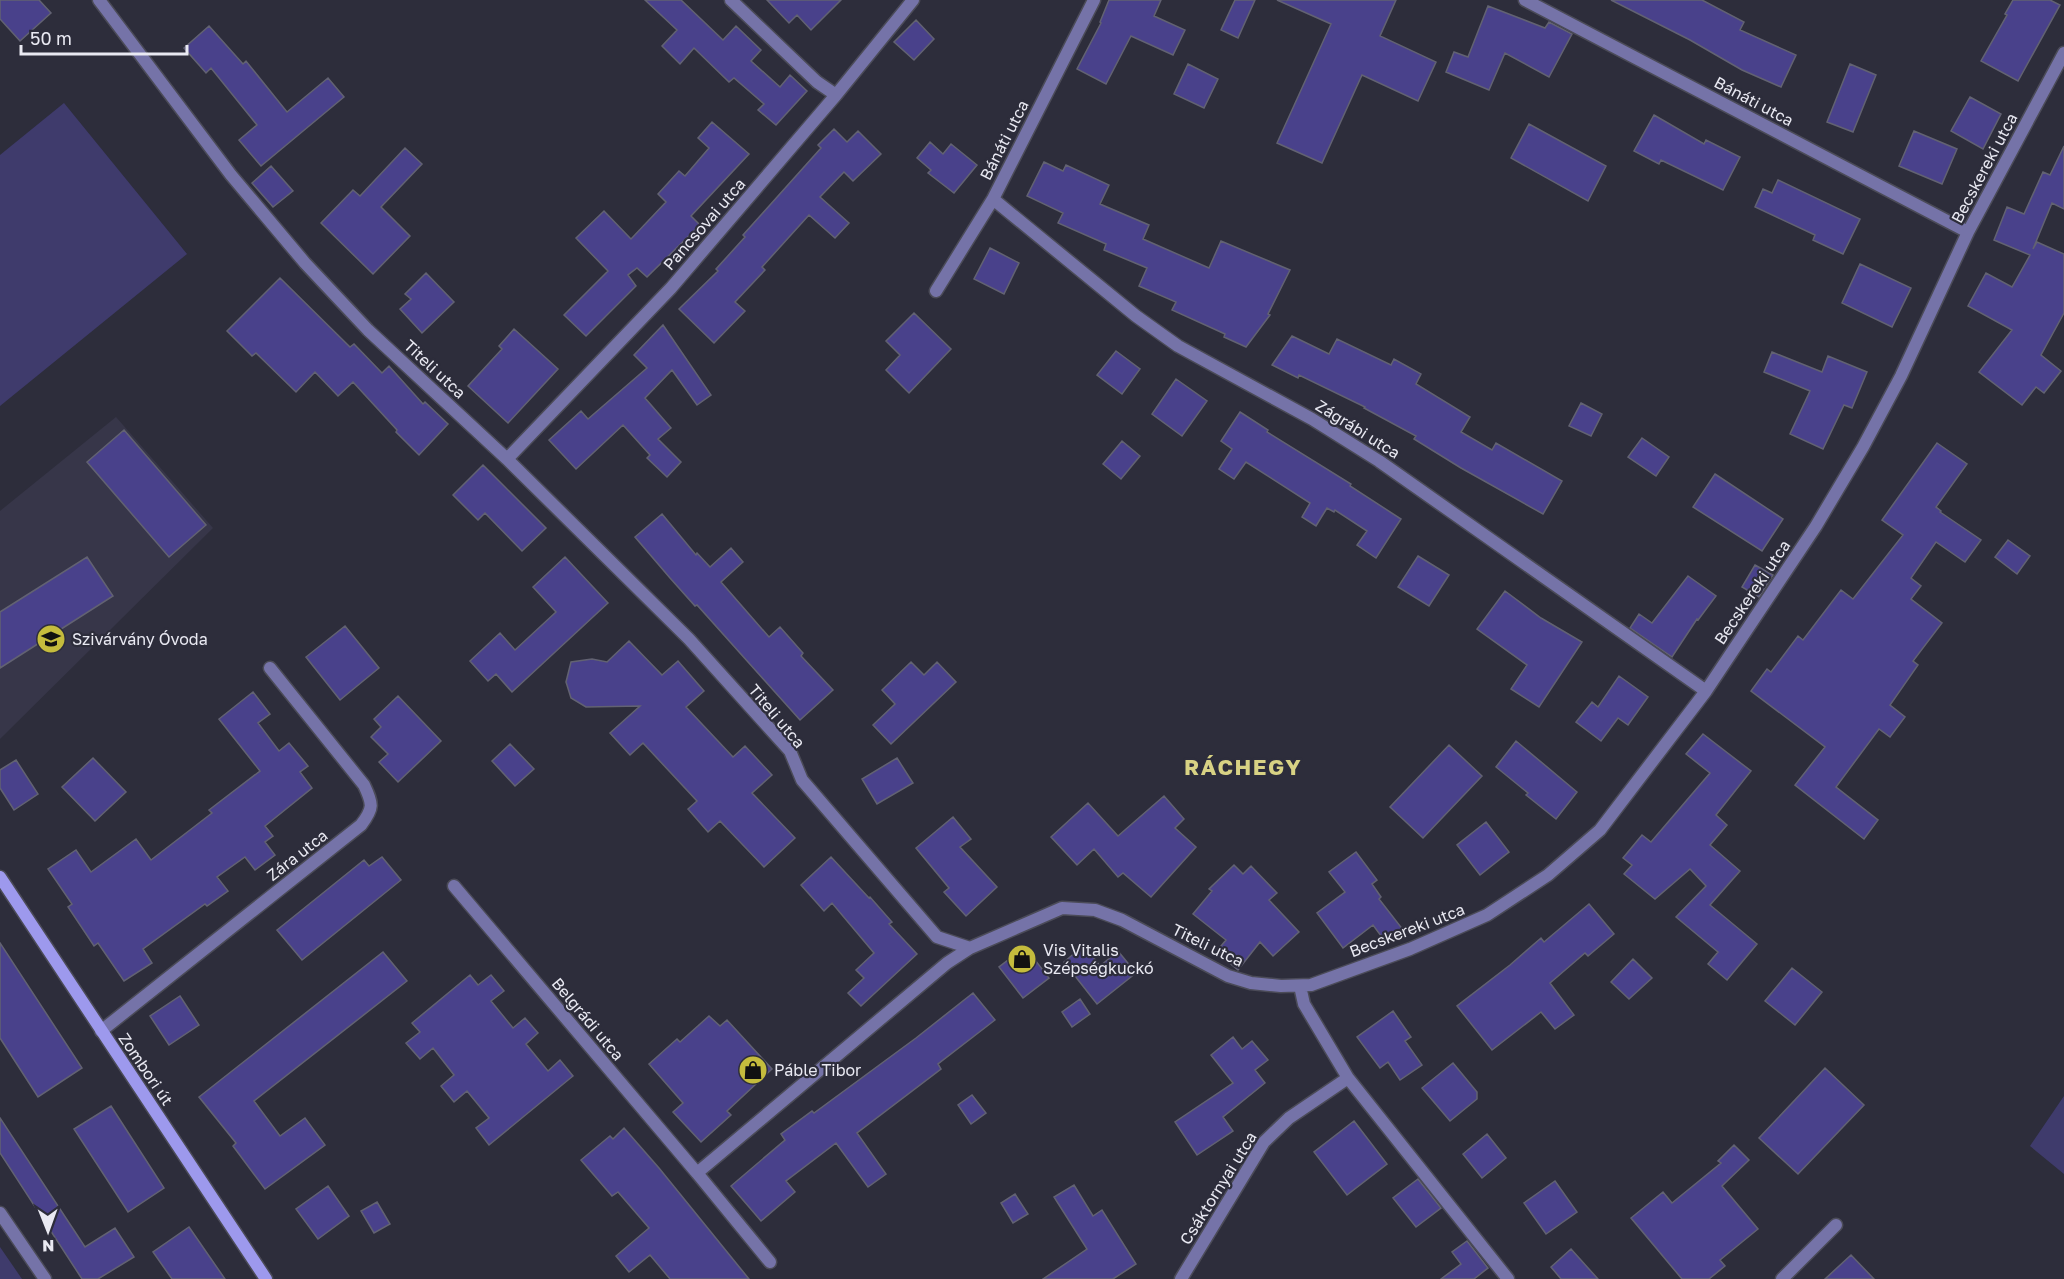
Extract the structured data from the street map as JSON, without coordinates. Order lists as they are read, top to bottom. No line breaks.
{"streets":{"street":["Bánáti utca","Becskereki utca","Pancsovai utca","Titeli utca","Zágrábi utca","Zára utca","Belgrádi utca","Zombori út","Csáktornyai utca"]},"crossings":[["Bánáti utca","Becskereki utca"],["Bánáti utca","Zágrábi utca"],["Becskereki utca","Titeli utca"],["Becskereki utca","Zágrábi utca"],["Pancsovai utca","Titeli utca"],["Zára utca","Zombori út"]],"districts":["RÁCHEGY"],"places":{"school or university":["Szivárvány Óvoda"],"shop":["Vis Vitalis Szépségkuckó","Páble Tibor"]},"scale_bar":"50 m","north":"bottom"}
